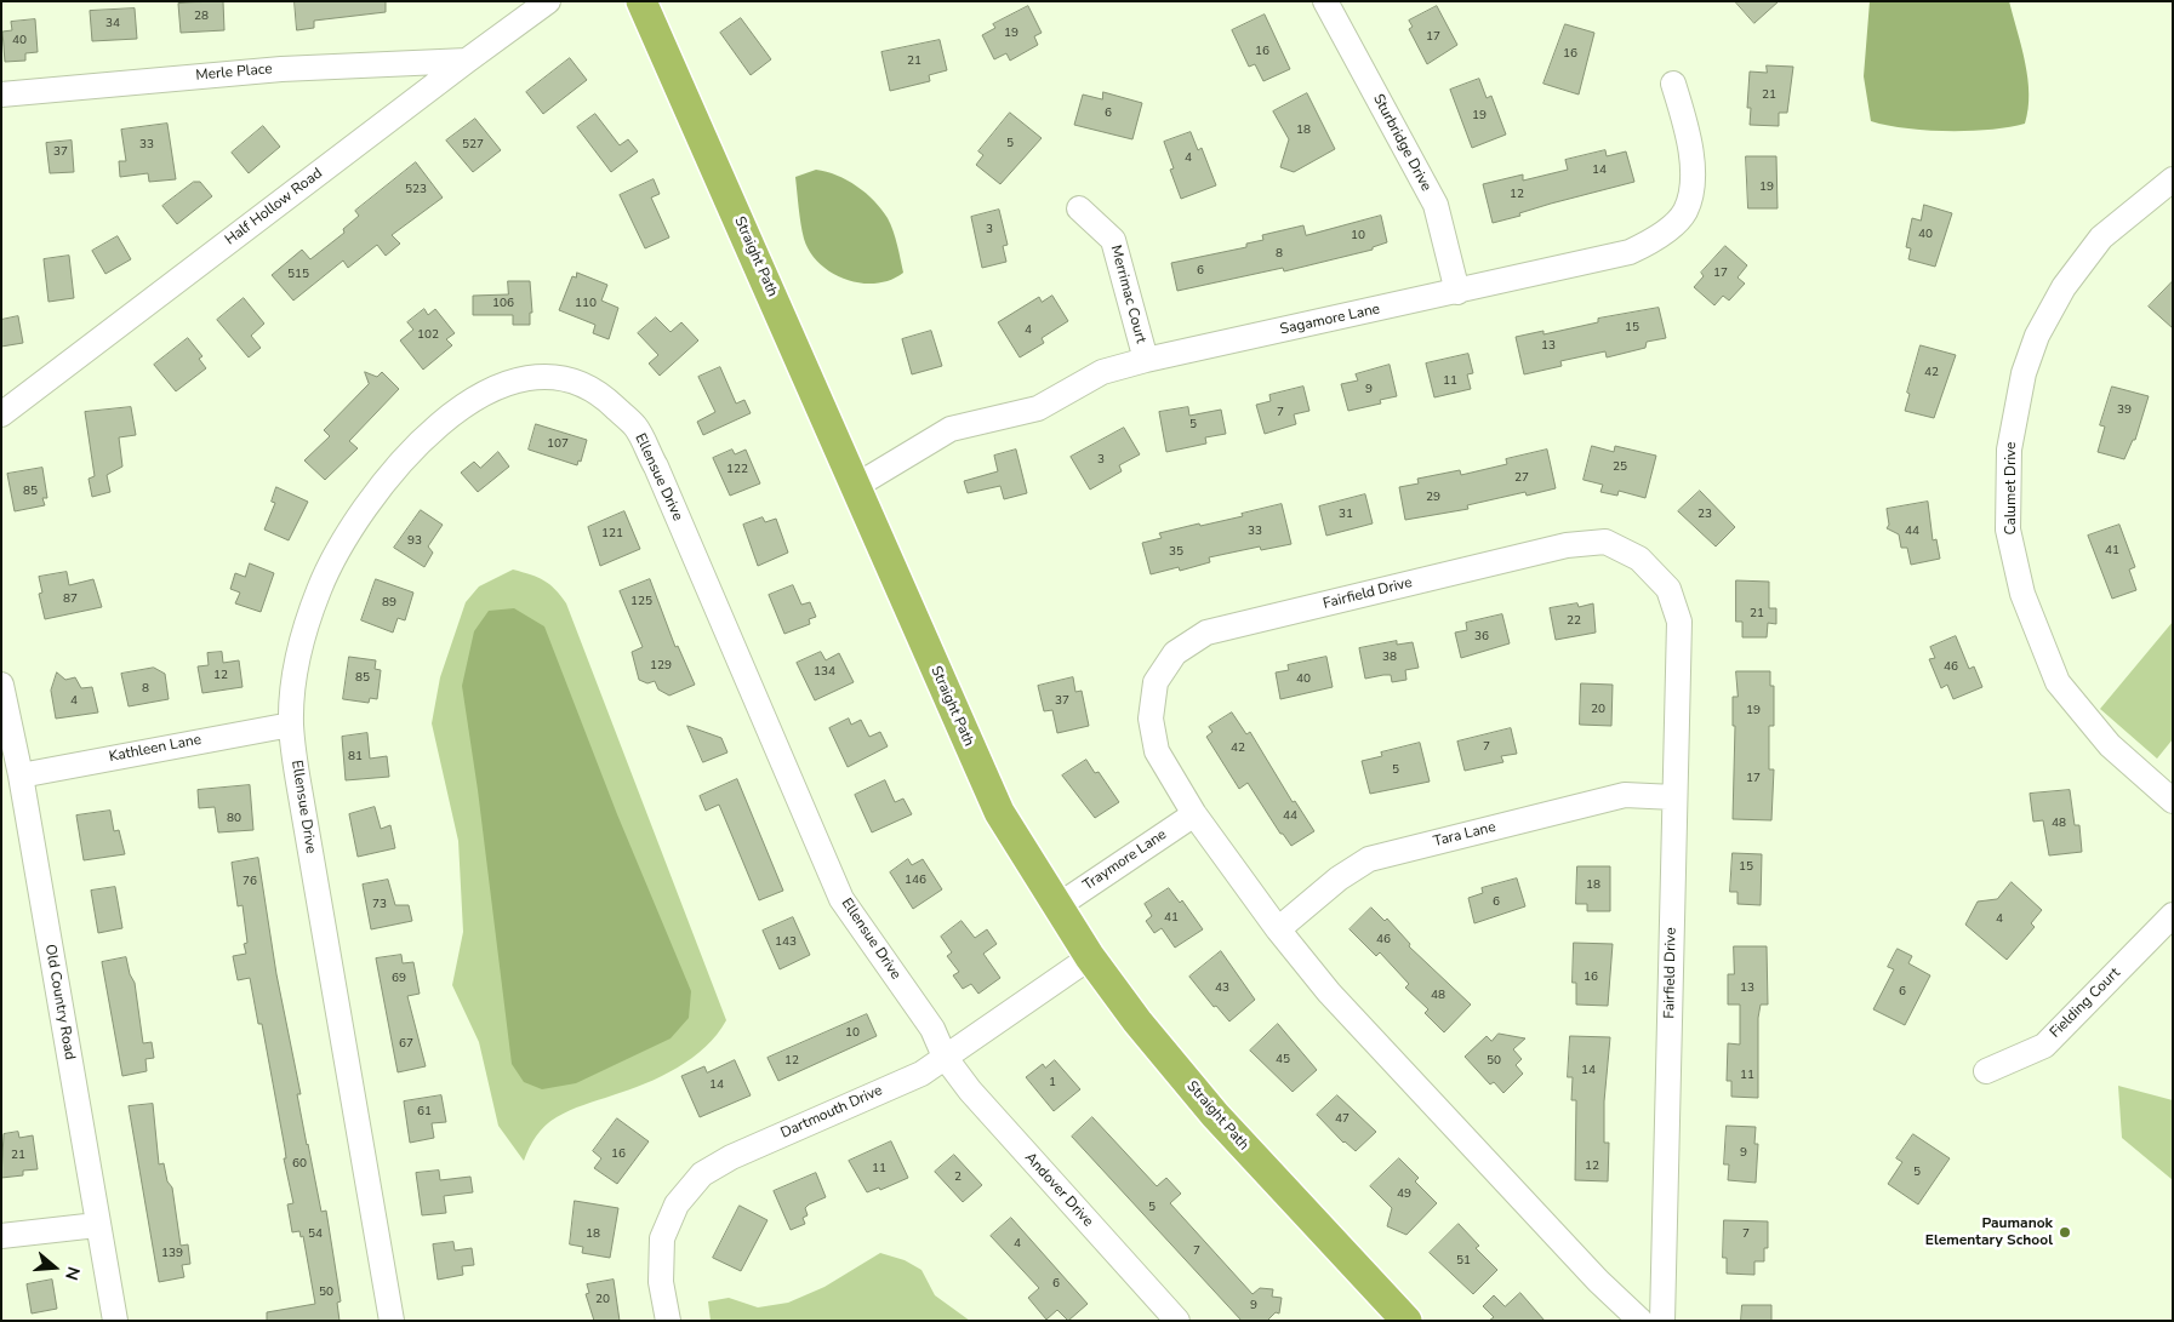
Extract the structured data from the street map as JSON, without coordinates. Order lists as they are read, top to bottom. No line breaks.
{"streets":{"main road":["Straight Path"],"street":["Merle Place","Sturbridge Drive","Half Hollow Road","Merrimac Court","Sagamore Lane","Ellensue Drive","Calumet Drive","Fairfield Drive","Kathleen Lane","Tara Lane","Traymore Lane","Old Country Road","Fielding Court","Dartmouth Drive","Andover Drive"]},"crossings":[["Merle Place","Half Hollow Road"],["Sturbridge Drive","Sagamore Lane"],["Straight Path","Sagamore Lane"],["Straight Path","Traymore Lane"],["Straight Path","Dartmouth Drive"],["Merrimac Court","Sagamore Lane"],["Ellensue Drive","Kathleen Lane"],["Ellensue Drive","Dartmouth Drive"],["Ellensue Drive","Andover Drive"],["Fairfield Drive","Tara Lane"],["Fairfield Drive","Traymore Lane"],["Kathleen Lane","Old Country Road"],["Dartmouth Drive","Andover Drive"]],"places":["Paumanok Elementary School"],"house_numbers":["28","34","19","17","40","16","16","21","21","6","19","18","5","33","527","37","4","14","19","523","12","3","40","10","8","6","17","515","106","110","15","4","102","13","42","11","9","39","7","5","107","3","25","122","27","85","29","31","23","33","44","121","93","41","35","87","125","89","21","22","36","38","129","46","134","12","85","40","8","4","37","20","19","7","42","81","5","17","44","80","48","15","146","76","18","6","73","41","4","46","143","16","69","43","13","6","48","10","67","45","12","50","14","11","1","14","61","47","9","16","21","60","12","11","5","2","49","5","54","18","7","4","7","139","51","6","50","20","9"],"north":"right"}
